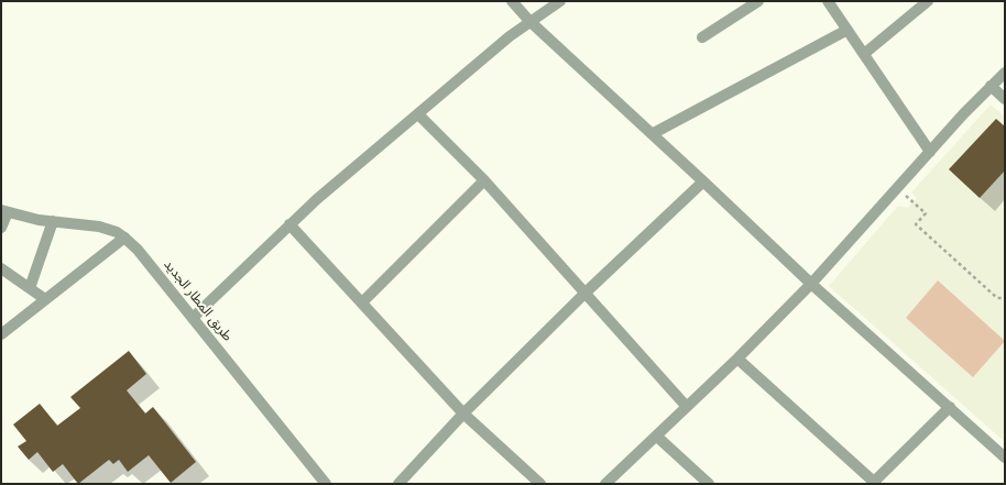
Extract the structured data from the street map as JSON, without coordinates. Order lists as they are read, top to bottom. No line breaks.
{"streets":{"street":["طريق المطار الجديد"]}}
